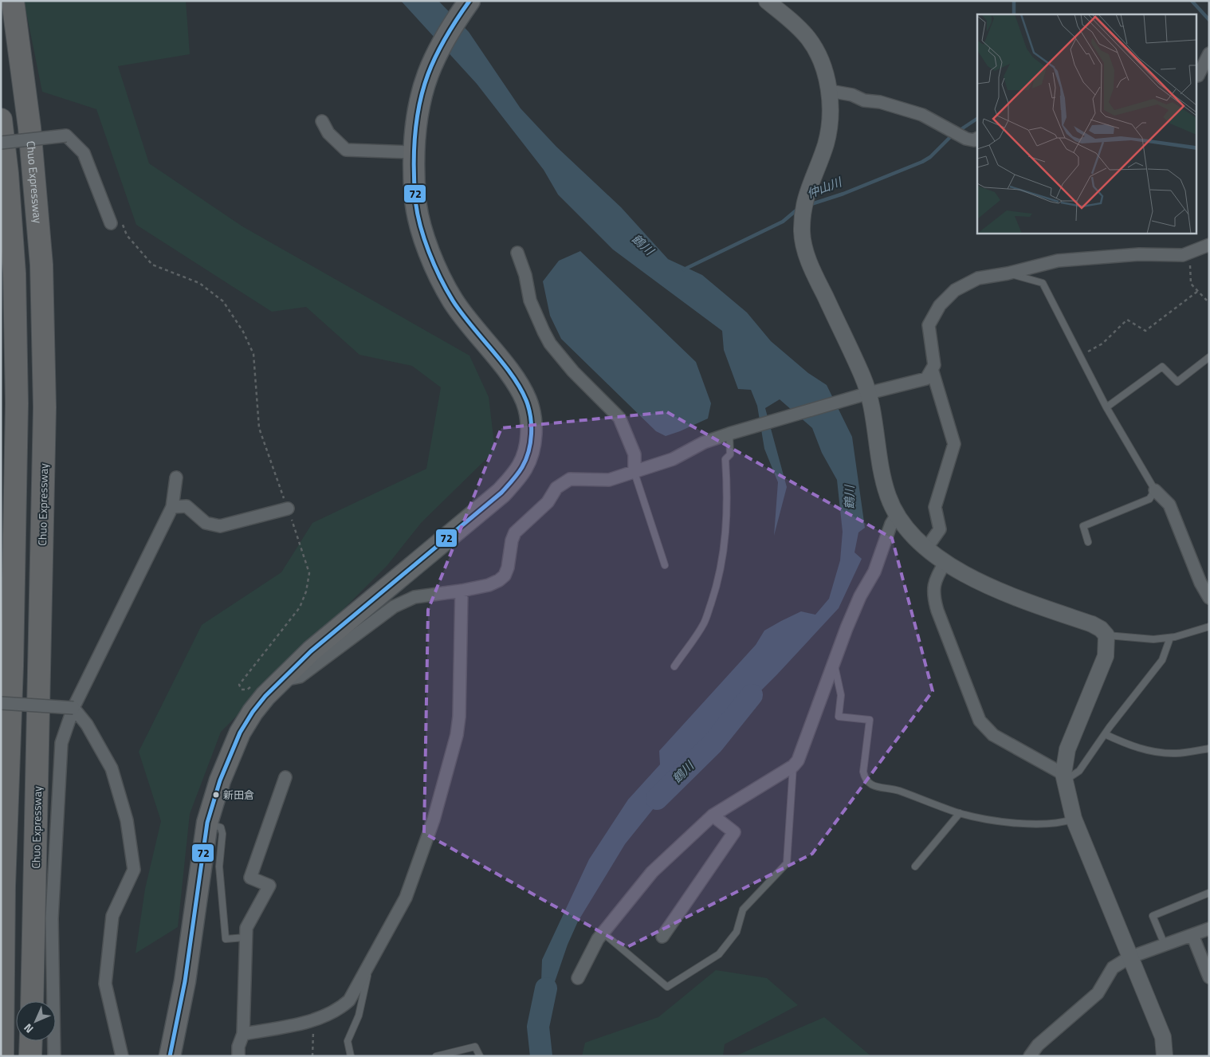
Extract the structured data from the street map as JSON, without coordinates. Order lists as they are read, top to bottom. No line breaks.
{"streets":{"highway":["Chuo Expressway"]},"water":["仲山川","鶴川"],"places":["新田倉"],"lines":["transit line 72"],"north":"bottom left"}
